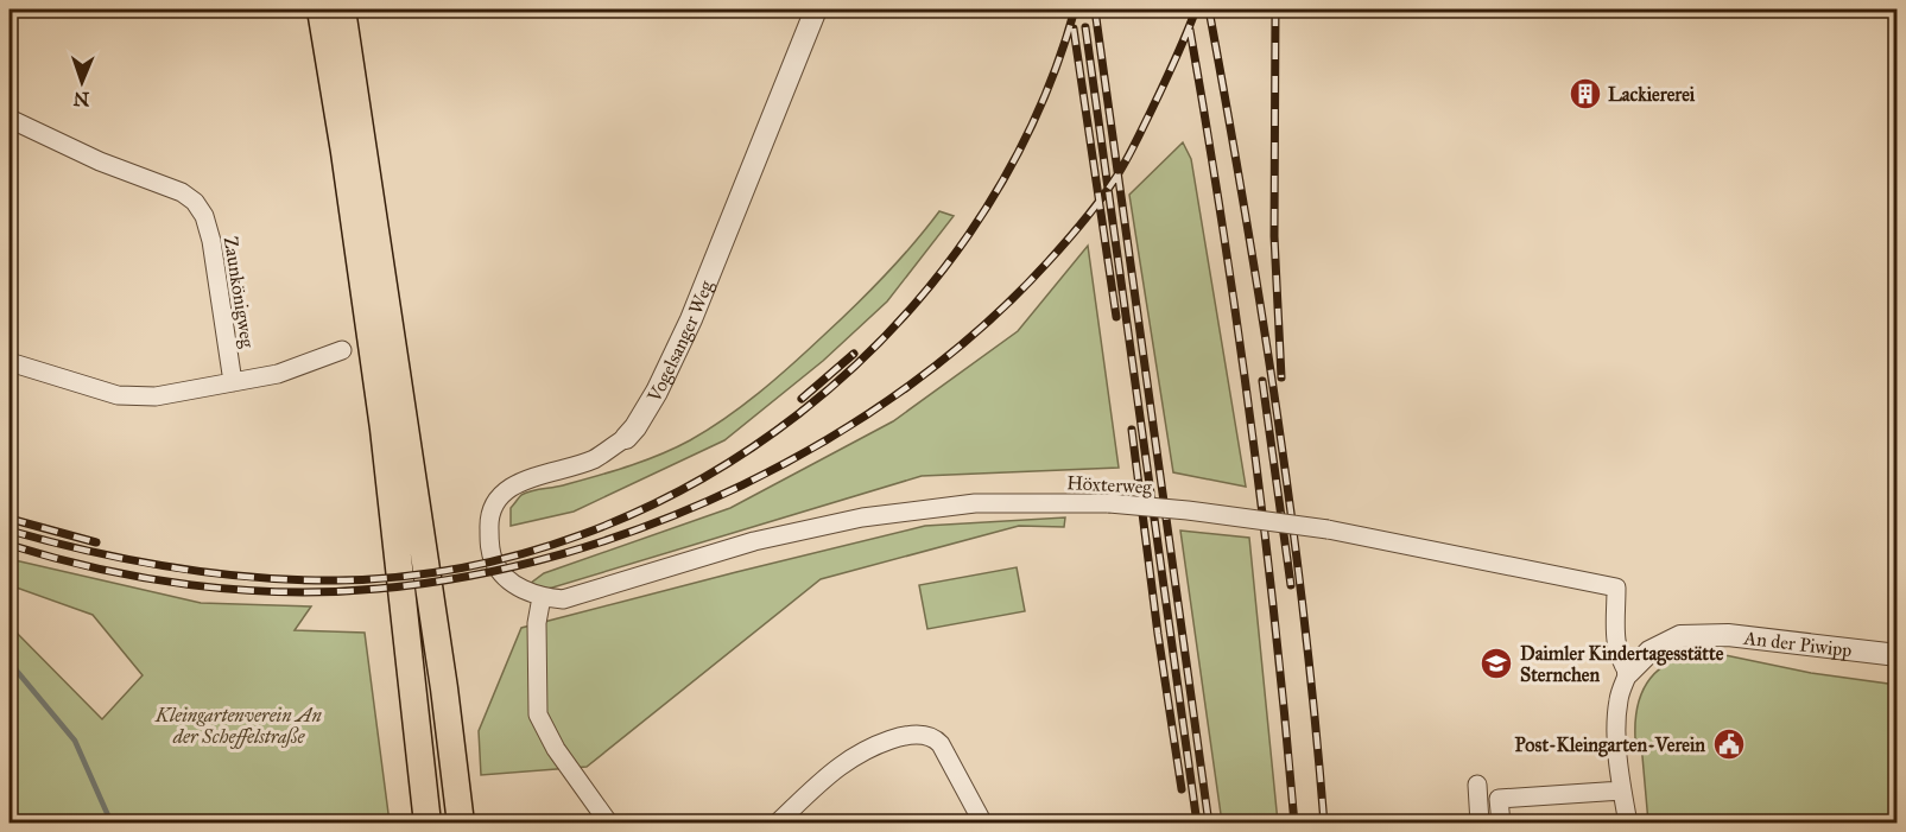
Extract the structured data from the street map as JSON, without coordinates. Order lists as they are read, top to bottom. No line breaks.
{"streets":{"street":["Zaunkönigweg","Vogelsanger Weg","Höxterweg","An der Piwipp"]},"crossings":[["Vogelsanger Weg","Höxterweg"],["Höxterweg","An der Piwipp"]],"parks":["Kleingartenverein An der Scheffelstraße"],"places":{"building":["Lackiererei"],"school or university":["Daimler Kindertagesstätte Sternchen"],"public building":["Post-Kleingarten-Verein"]},"north":"bottom"}
